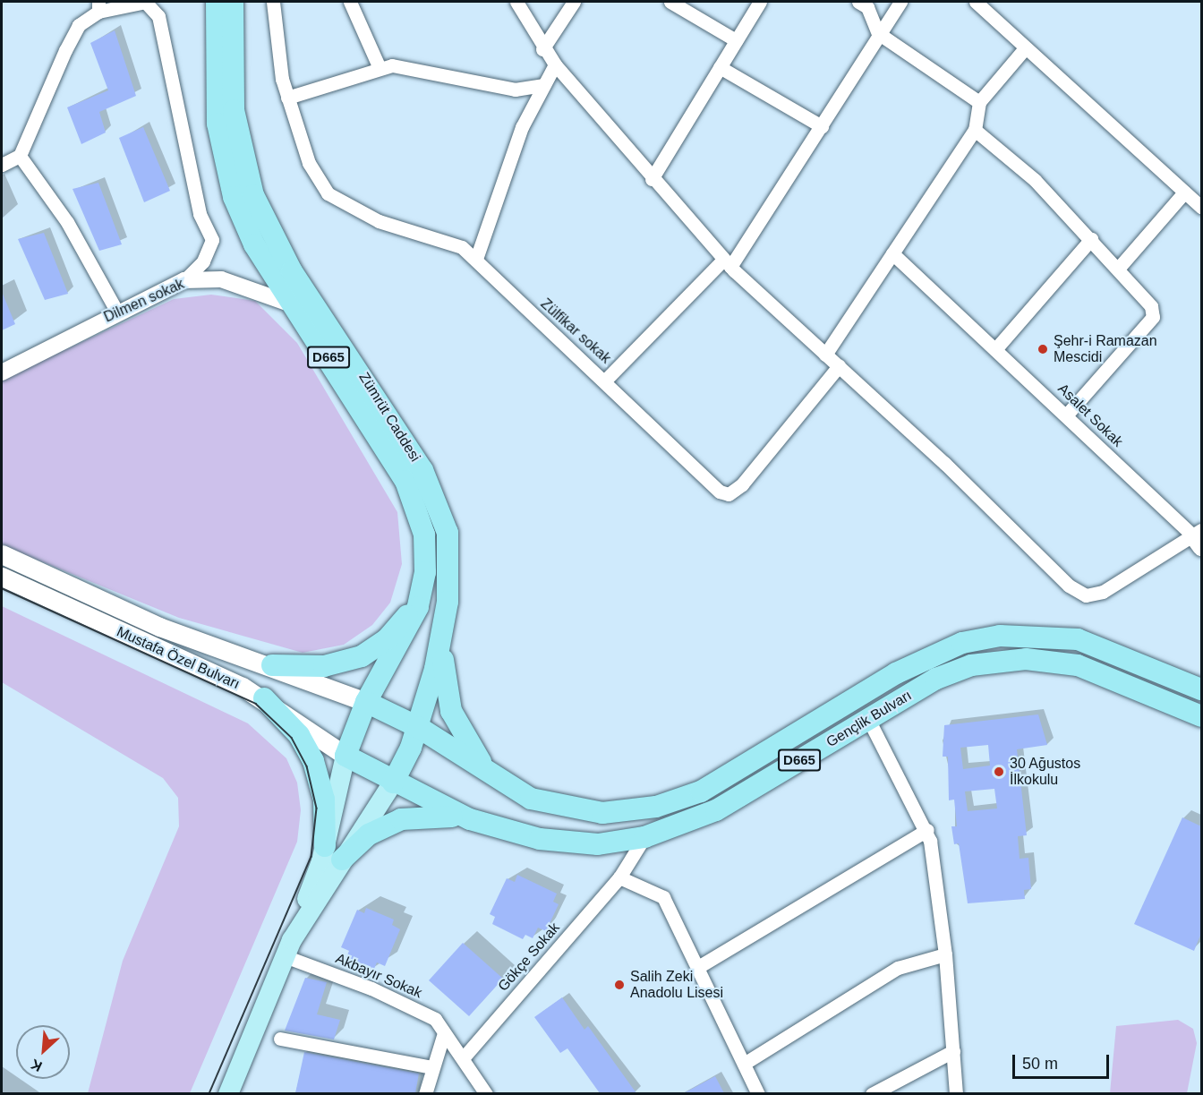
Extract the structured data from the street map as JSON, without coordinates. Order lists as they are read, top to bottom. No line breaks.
{"streets":{"highway":["D665","Zümrüt Caddesi","Gençlik Bulvarı"],"main road":["Mustafa Özel Bulvarı"],"street":["Dilmen sokak","Zülfikar sokak","Asalet Sokak","Gökçe Sokak","Akbayır Sokak"]},"crossings":[["Dilmen sokak","D665"],["D665","Zümrüt Caddesi"],["D665","Mustafa Özel Bulvarı"],["D665","Gençlik Bulvarı"],["Zümrüt Caddesi","Gençlik Bulvarı"],["Gençlik Bulvarı","Gökçe Sokak"],["Gökçe Sokak","Akbayır Sokak"]],"places":["Şehr-i Ramazan Mescidi","30 Ağustos İlkokulu","Salih Zeki Anadolu Lisesi"],"scale_bar":"50 m","north":"bottom left"}
